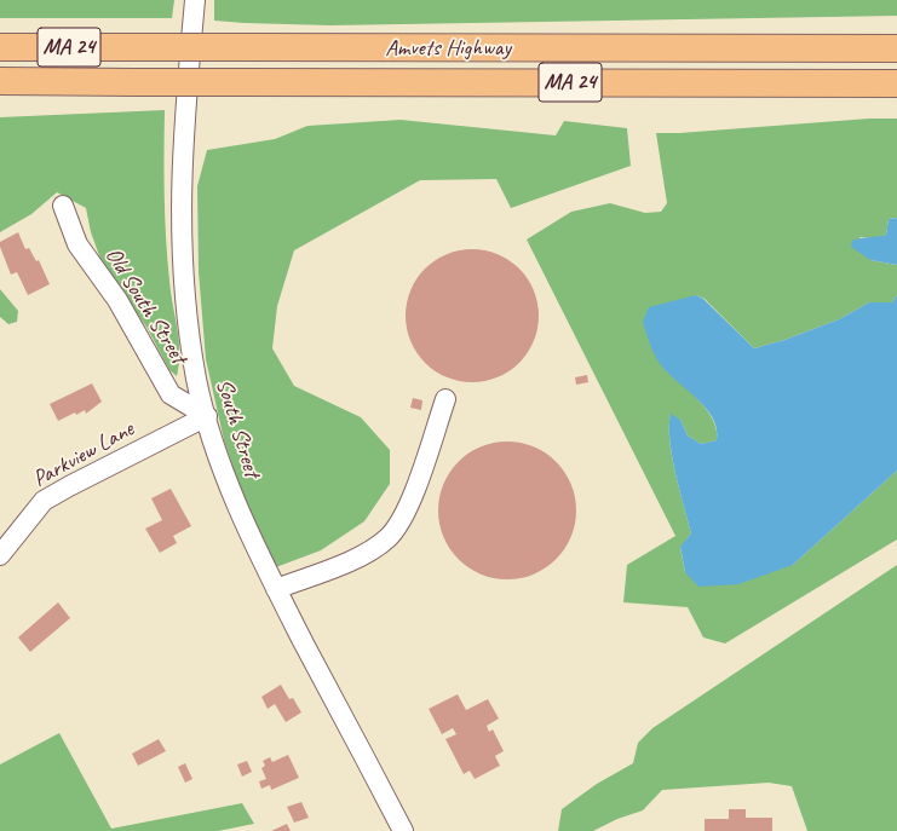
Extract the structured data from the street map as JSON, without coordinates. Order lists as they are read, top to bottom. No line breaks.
{"streets":{"highway":["MA 24","Amvets Highway"],"street":["Old South Street","South Street","Parkview Lane"]},"crossings":[["Old South Street","South Street"],["Old South Street","Parkview Lane"],["South Street","Parkview Lane"]]}
